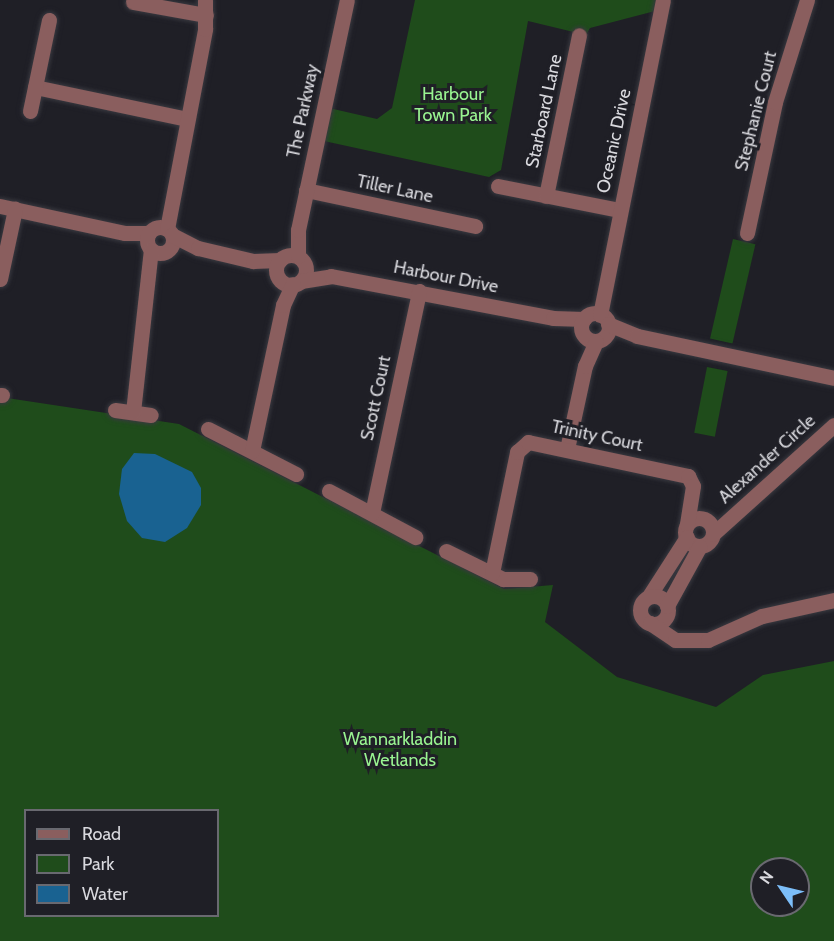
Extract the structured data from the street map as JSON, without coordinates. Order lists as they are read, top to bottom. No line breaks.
{"streets":{"street":["The Parkway","Starboard Lane","Stephanie Court","Oceanic Drive","Tiller Lane","Harbour Drive","Scott Court","Trinity Court","Alexander Circle"]},"crossings":[["The Parkway","Tiller Lane"],["The Parkway","Harbour Drive"],["Oceanic Drive","Harbour Drive"],["Oceanic Drive","Trinity Court"],["Harbour Drive","Scott Court"]],"parks":["Harbour Town Park","Wannarkladdin Wetlands"],"legend":["Road","Park","Water"],"north":"top left"}
